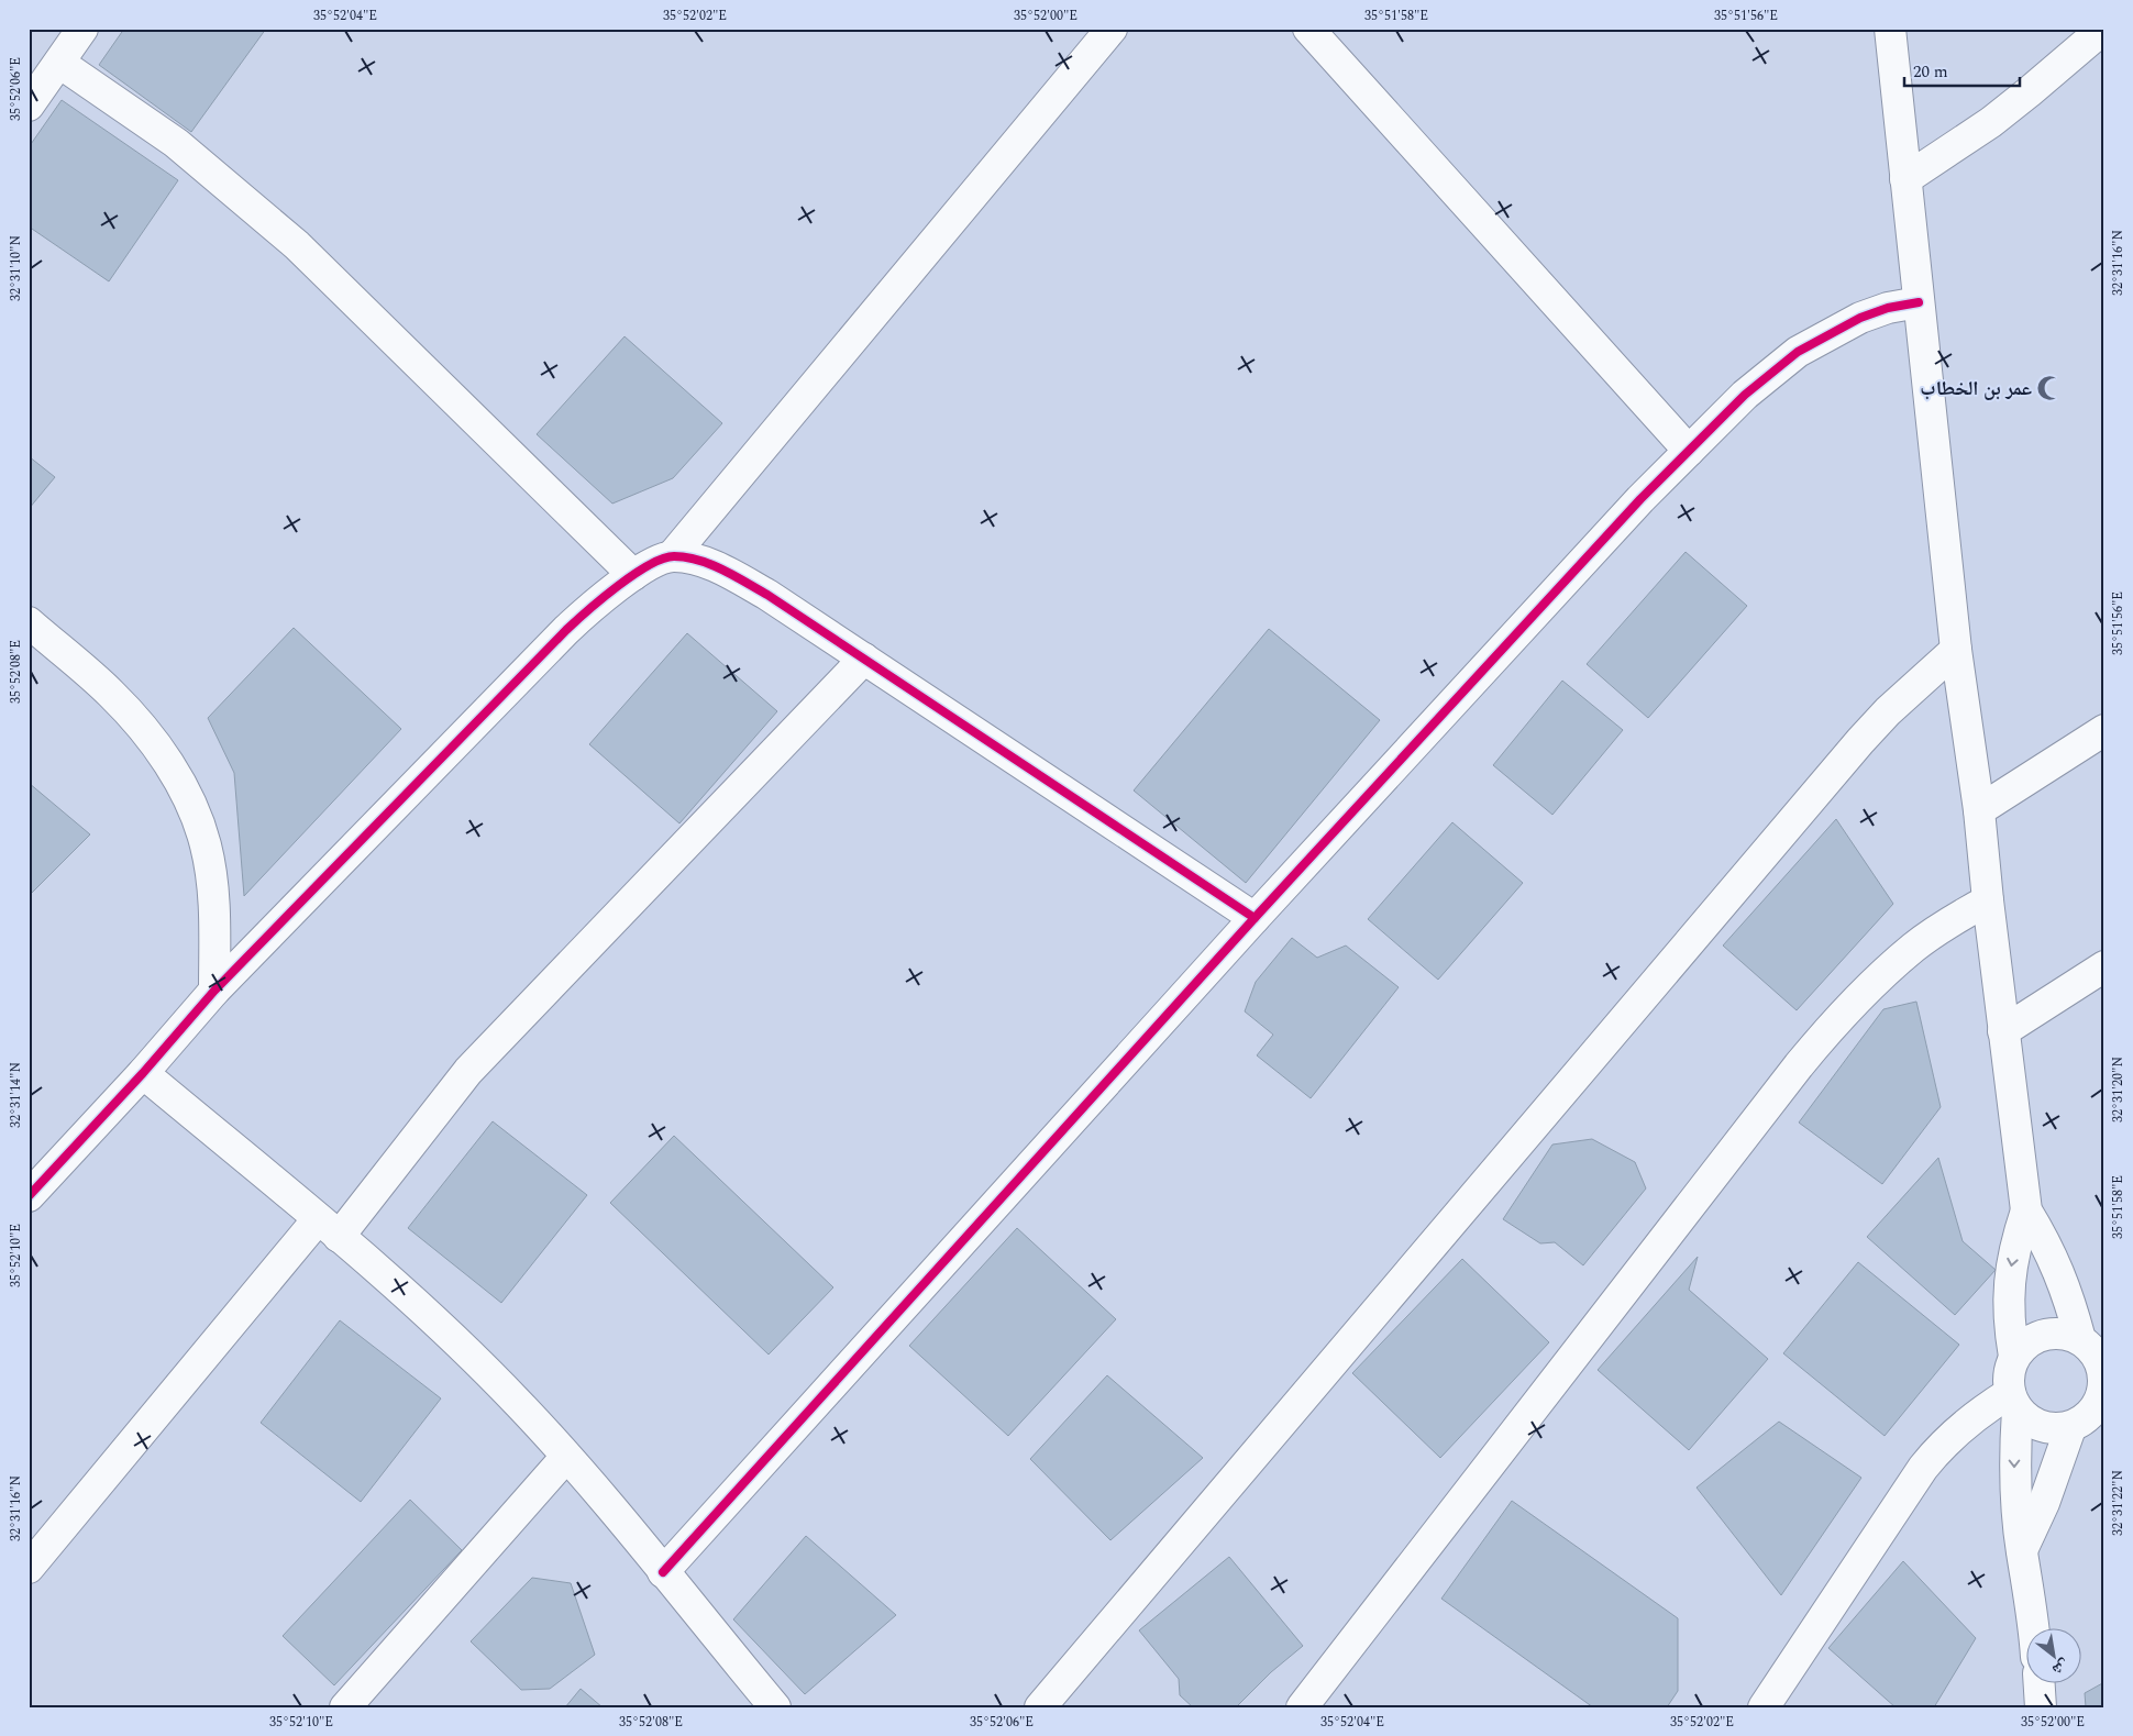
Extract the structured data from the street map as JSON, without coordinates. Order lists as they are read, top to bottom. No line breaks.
{"places":{"mosque":["عمر بن الخطاب"]},"scale_bar":"20 m","north":"bottom right","coordinates":["35°52'04\"E","35°52'02\"E","35°52'00\"E","35°51'58\"E","35°51'56\"E","35°52'06\"E","32°31'16\"N","32°31'10\"N","35°52'08\"E","32°31'20\"N","32°31'14\"N","35°52'10\"E","32°31'22\"N"]}
